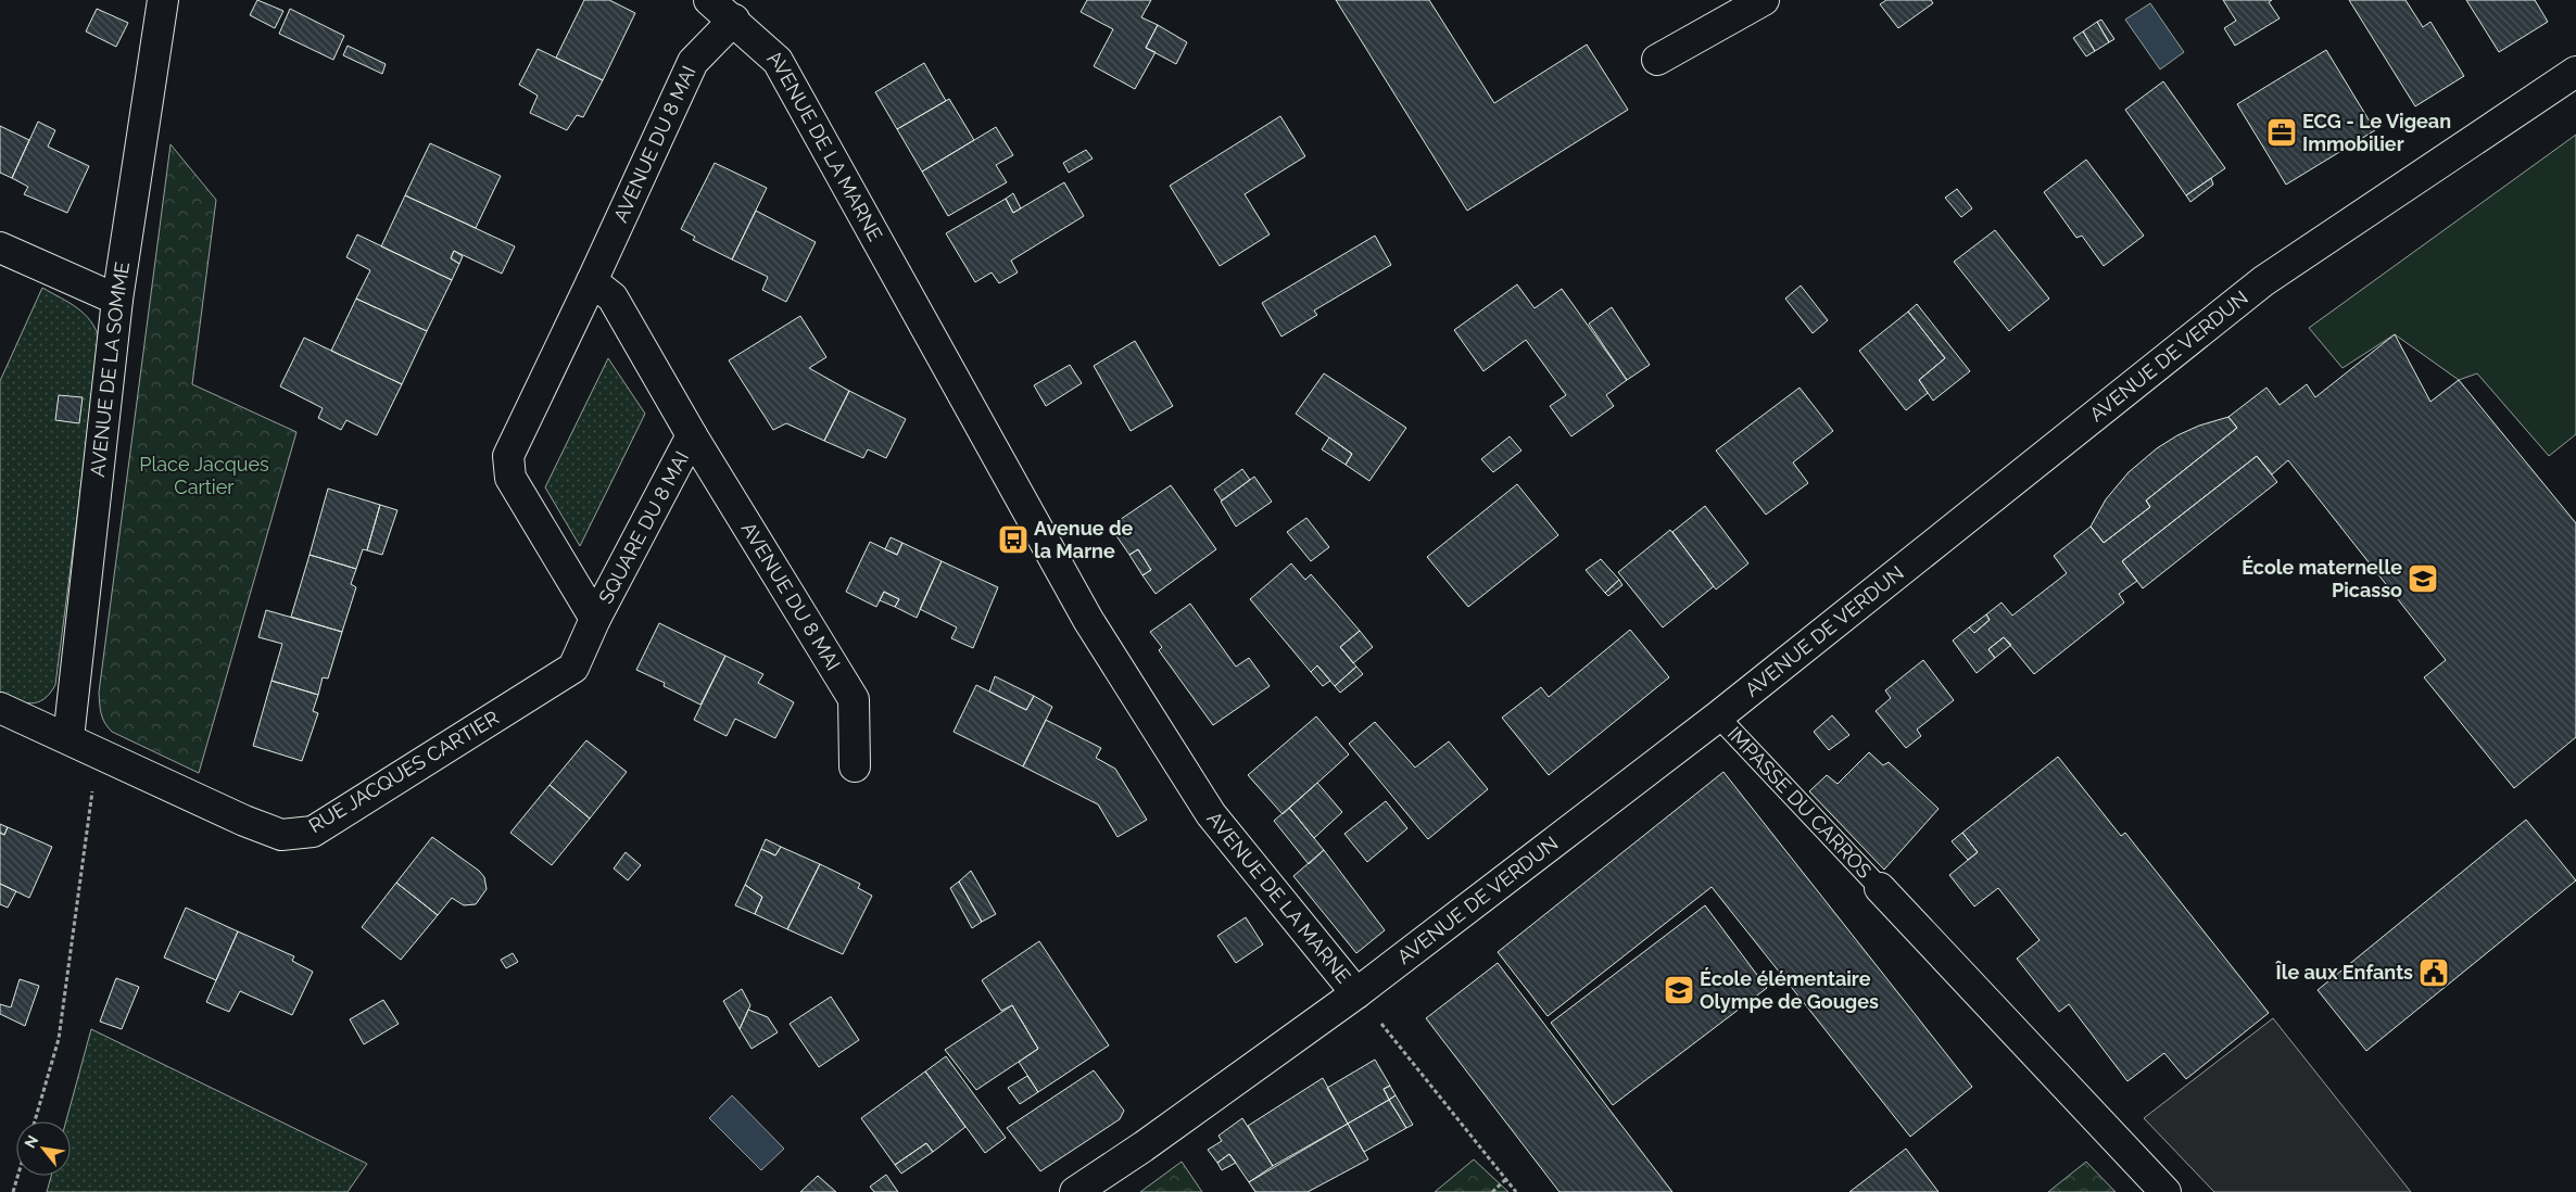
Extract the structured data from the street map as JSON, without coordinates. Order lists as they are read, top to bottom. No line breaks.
{"streets":{"street":["AVENUE DU 8 MAI","AVENUE DE LA MARNE","AVENUE DE VERDUN","AVENUE DE LA SOMME","SQUARE DU 8 MAI","RUE JACQUES CARTIER"],"lane":["IMPASSE DU CARROS"]},"crossings":[["AVENUE DU 8 MAI","AVENUE DE LA MARNE"],["AVENUE DU 8 MAI","SQUARE DU 8 MAI"],["AVENUE DE LA MARNE","AVENUE DE VERDUN"],["AVENUE DE VERDUN","IMPASSE DU CARROS"],["AVENUE DE LA SOMME","RUE JACQUES CARTIER"],["SQUARE DU 8 MAI","RUE JACQUES CARTIER"]],"parks":["Place Jacques Cartier"],"places":{"office":["ECG - Le Vigean Immobilier"],"bus stop":["Avenue de la Marne"],"school or university":["École maternelle Picasso","École élémentaire Olympe de Gouges"],"public building":["Île aux Enfants"]},"north":"top left"}
